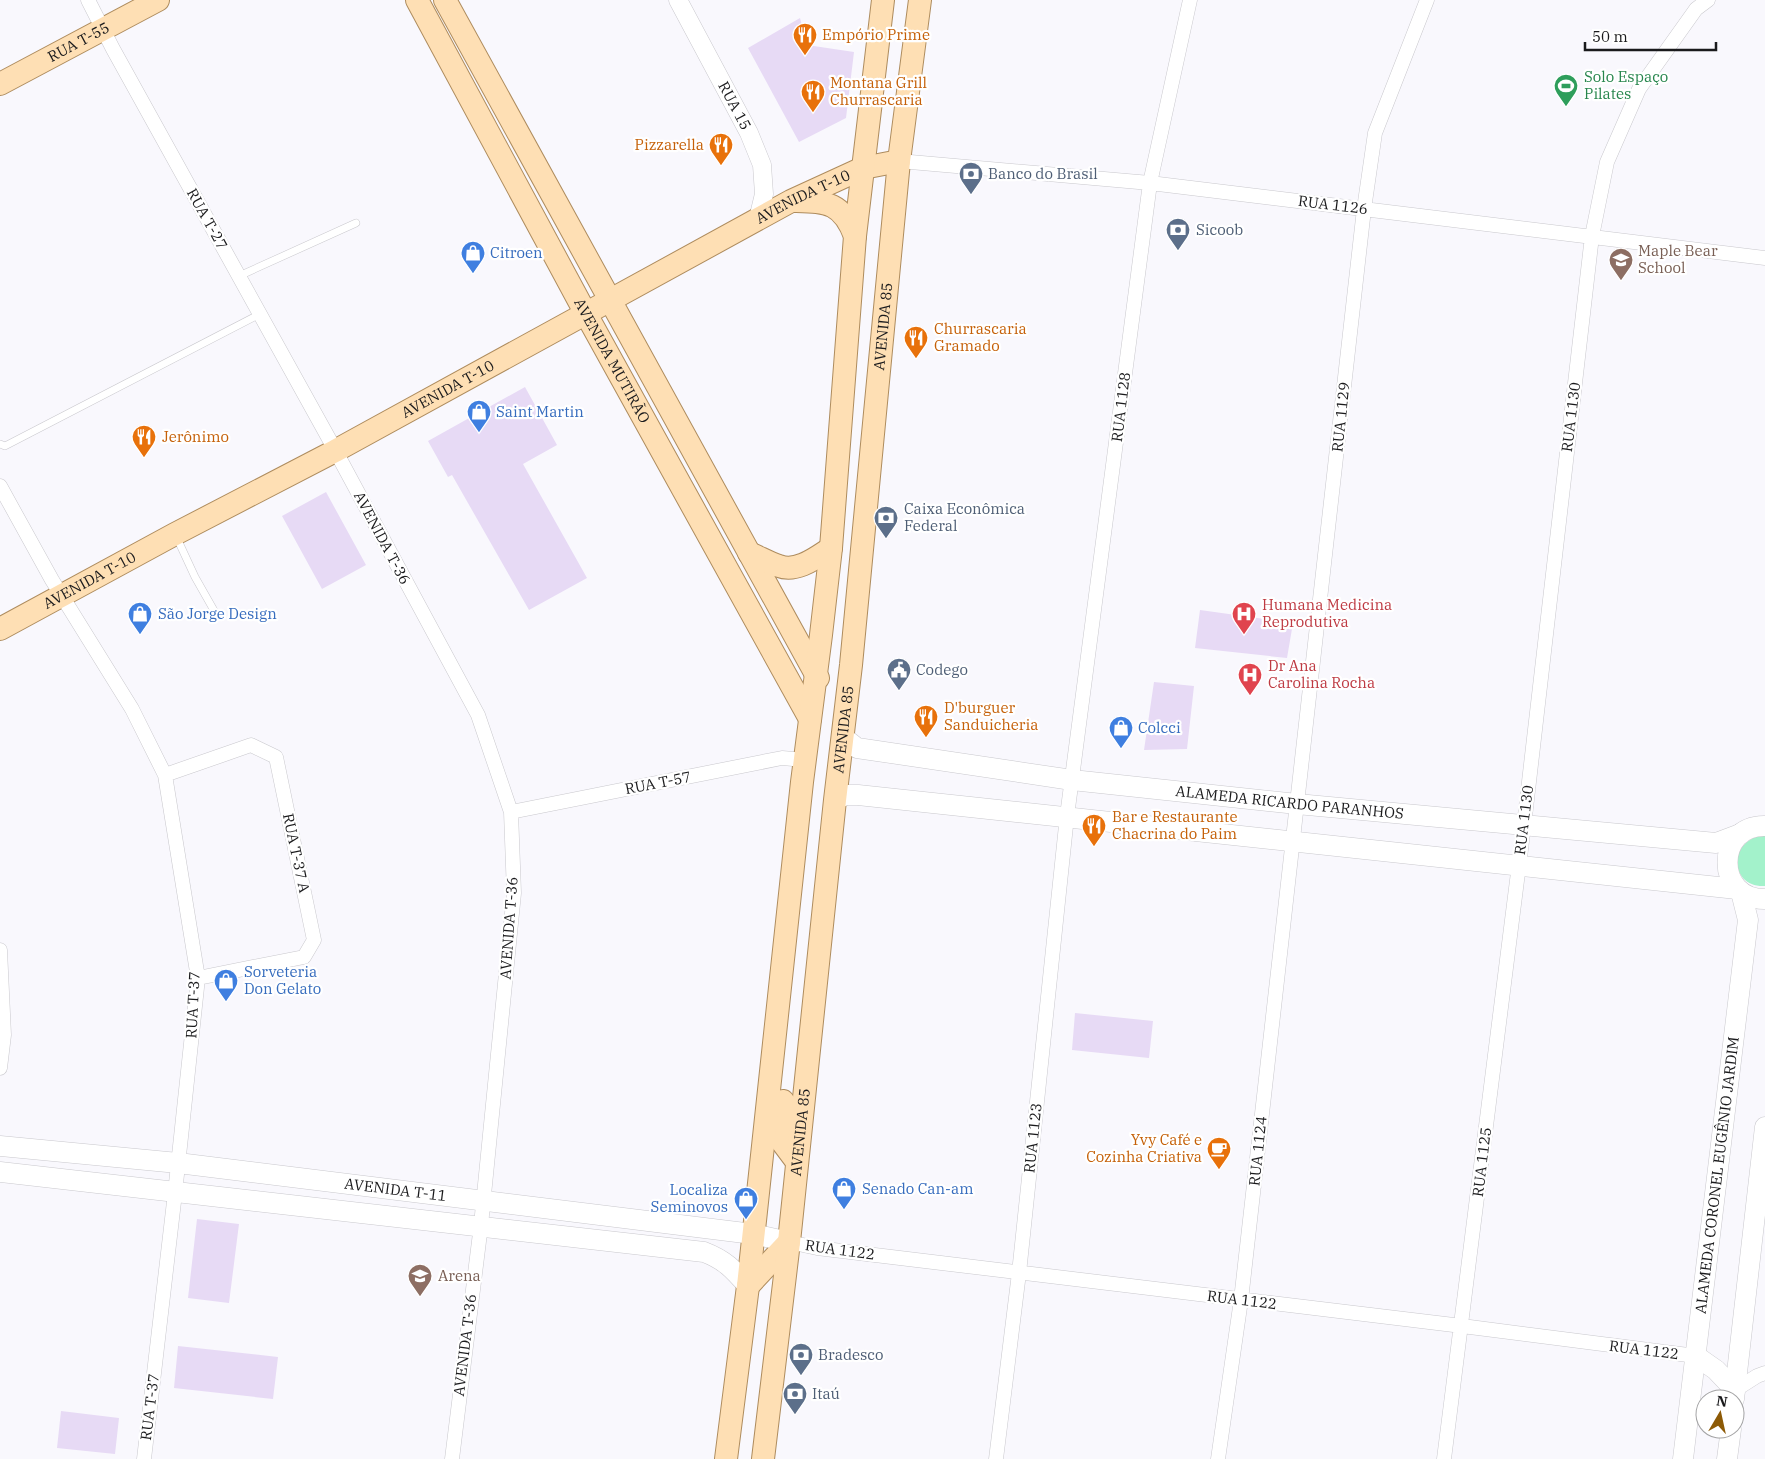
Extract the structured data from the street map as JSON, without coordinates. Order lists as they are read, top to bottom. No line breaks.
{"streets":{"main road":["RUA T-55","AVENIDA T-10","AVENIDA 85","AVENIDA MUTIRÃO","ALAMEDA RICARDO PARANHOS","ALAMEDA CORONEL EUGÊNIO JARDIM","AVENIDA T-11"],"street":["RUA 15","RUA 1126","RUA T-27","RUA 1128","RUA 1129","RUA 1130","AVENIDA T-36","RUA T-57","RUA T-37 A","RUA T-37","RUA 1123","RUA 1124","RUA 1125","RUA 1122"]},"crossings":[["RUA T-55","RUA T-27"],["RUA 15","AVENIDA T-10"],["AVENIDA T-10","RUA 1126"],["AVENIDA T-10","RUA T-27"],["AVENIDA T-10","AVENIDA 85"],["AVENIDA T-10","AVENIDA MUTIRÃO"],["AVENIDA T-10","AVENIDA T-36"],["AVENIDA T-10","RUA T-37"],["RUA 1126","AVENIDA 85"],["RUA 1126","RUA 1128"],["RUA 1126","RUA 1129"],["RUA 1126","RUA 1130"],["RUA T-27","AVENIDA T-36"],["AVENIDA 85","AVENIDA MUTIRÃO"],["AVENIDA 85","ALAMEDA RICARDO PARANHOS"],["AVENIDA 85","AVENIDA T-11"],["AVENIDA 85","RUA 1122"],["RUA 1128","ALAMEDA RICARDO PARANHOS"],["RUA 1128","RUA 1123"],["RUA 1129","ALAMEDA RICARDO PARANHOS"],["RUA 1129","RUA 1124"],["RUA 1130","ALAMEDA RICARDO PARANHOS"],["RUA 1130","RUA 1125"],["AVENIDA T-36","RUA T-57"],["AVENIDA T-36","AVENIDA T-11"],["ALAMEDA RICARDO PARANHOS","ALAMEDA CORONEL EUGÊNIO JARDIM"],["RUA T-37 A","RUA T-37"],["RUA T-37","AVENIDA T-11"],["RUA 1123","RUA 1122"],["RUA 1124","RUA 1122"],["RUA 1125","RUA 1122"],["ALAMEDA CORONEL EUGÊNIO JARDIM","RUA 1122"],["AVENIDA T-11","RUA 1122"]],"places":{"restaurant":["Empório Prime","Montana Grill Churrascaria","Pizzarella","Churrascaria Gramado","Jerônimo","D'burguer Sanduicheria","Bar e Restaurante Chacrina do Paim"],"sports":["Solo Espaço Pilates"],"bank":["Banco do Brasil","Sicoob","Caixa Econômica Federal","Bradesco","Itaú"],"shop":["Citroen","Saint Martin","São Jorge Design","Colcci","Sorveteria Don Gelato","Senado Can-am","Localiza Seminovos"],"school or university":["Maple Bear School","Arena"],"hospital":["Humana Medicina Reprodutiva","Dr Ana Carolina Rocha"],"public building":["Codego"],"cafe":["Yvy Café e Cozinha Criativa"]},"scale_bar":"50 m","north":"top"}
